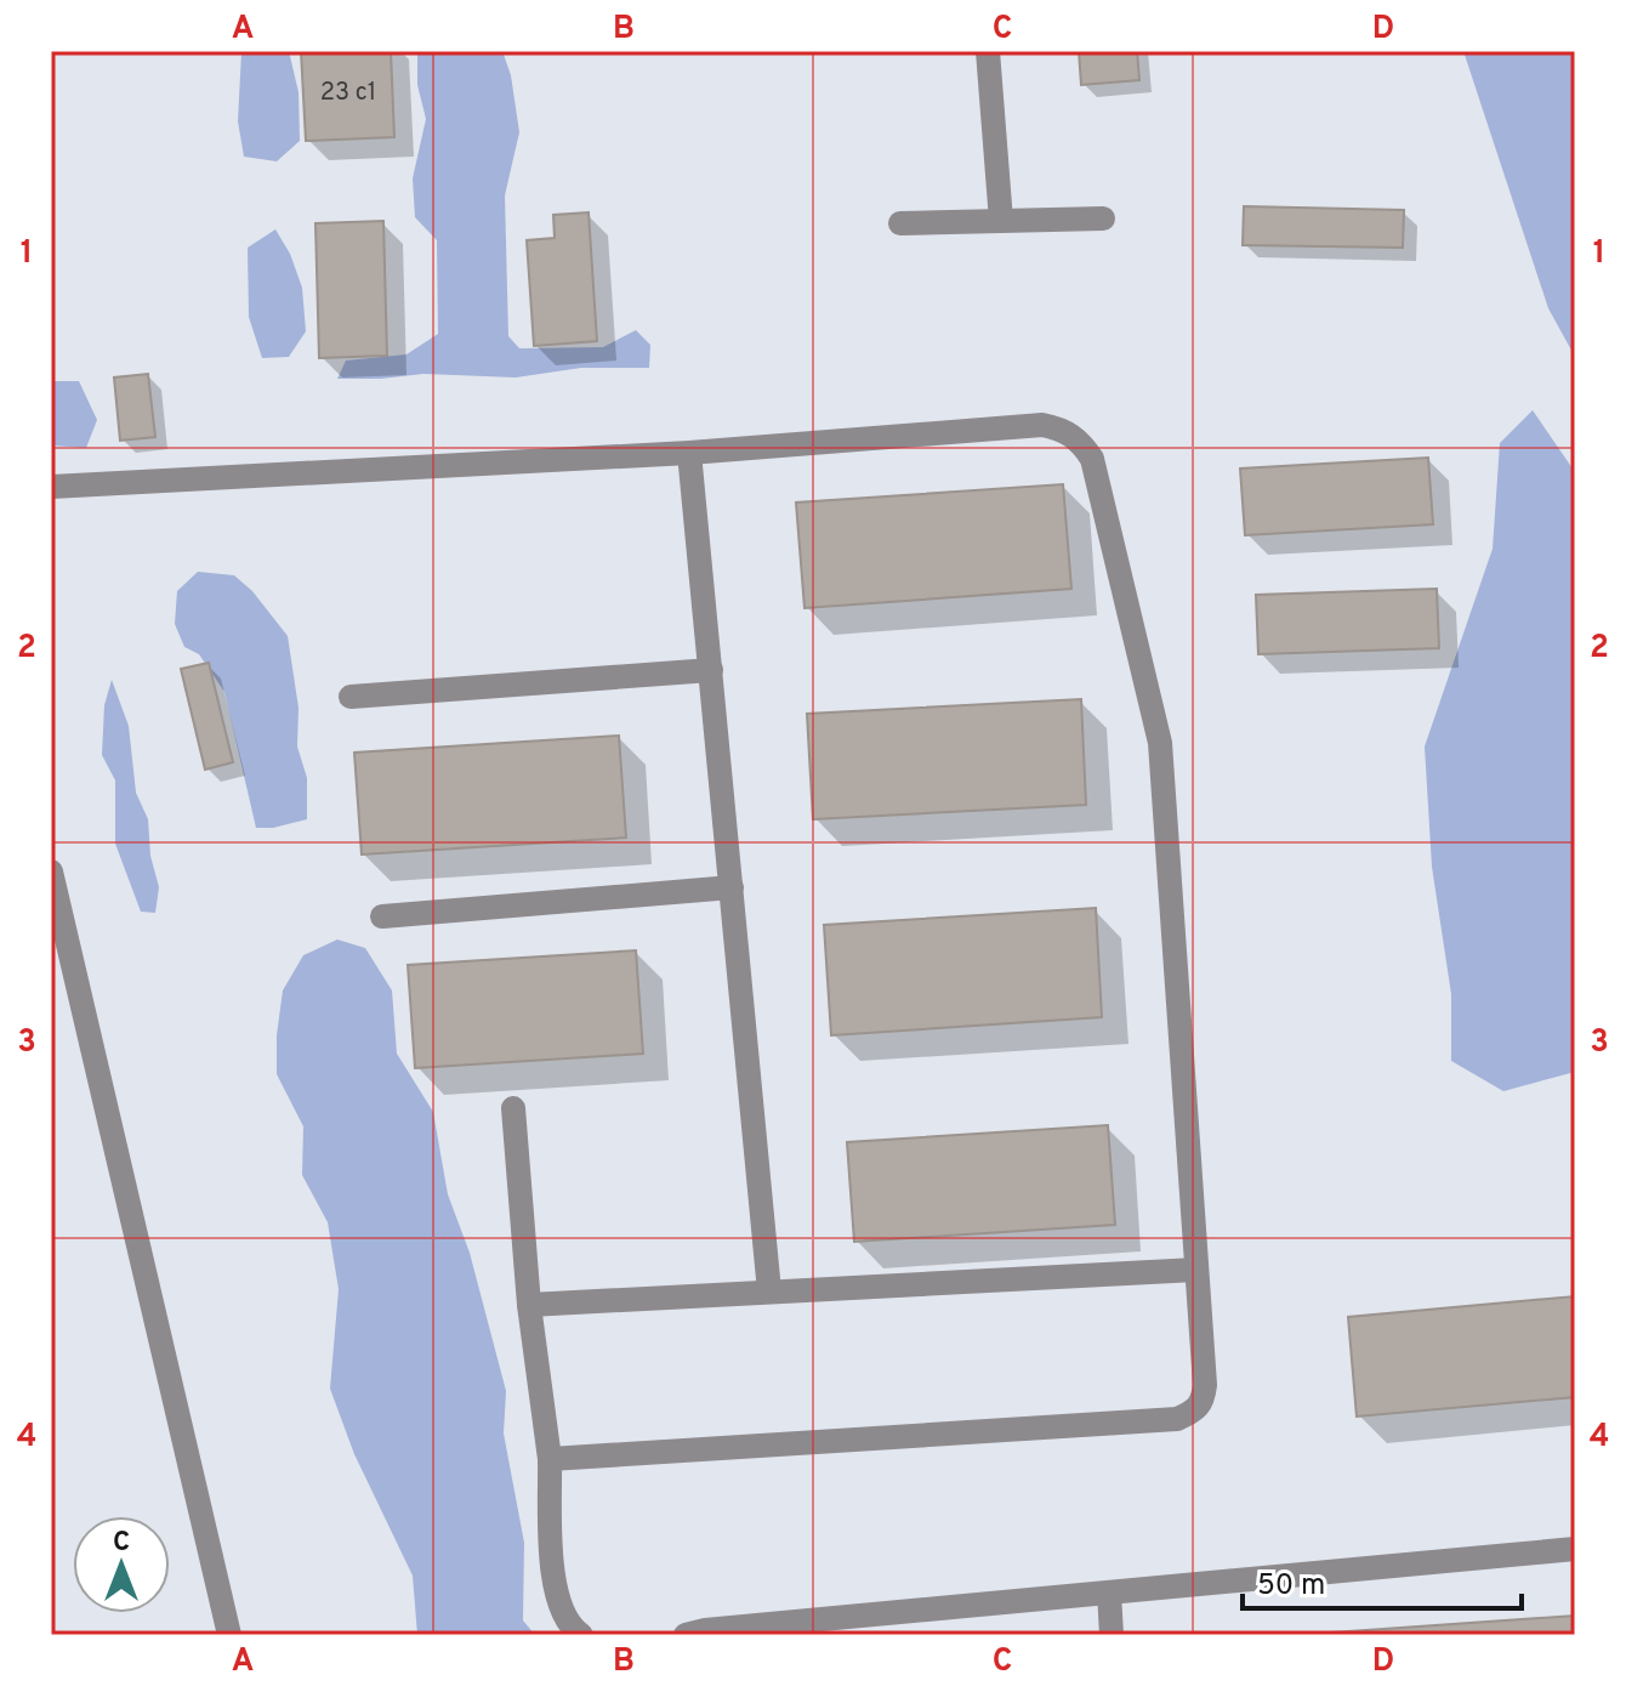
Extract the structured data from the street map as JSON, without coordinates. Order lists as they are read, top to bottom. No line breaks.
{"house_numbers":["23 с1"],"scale_bar":"50 m","north":"top","grid":{"columns":["A","B","C","D"],"rows":["1","2","3","4"]}}
